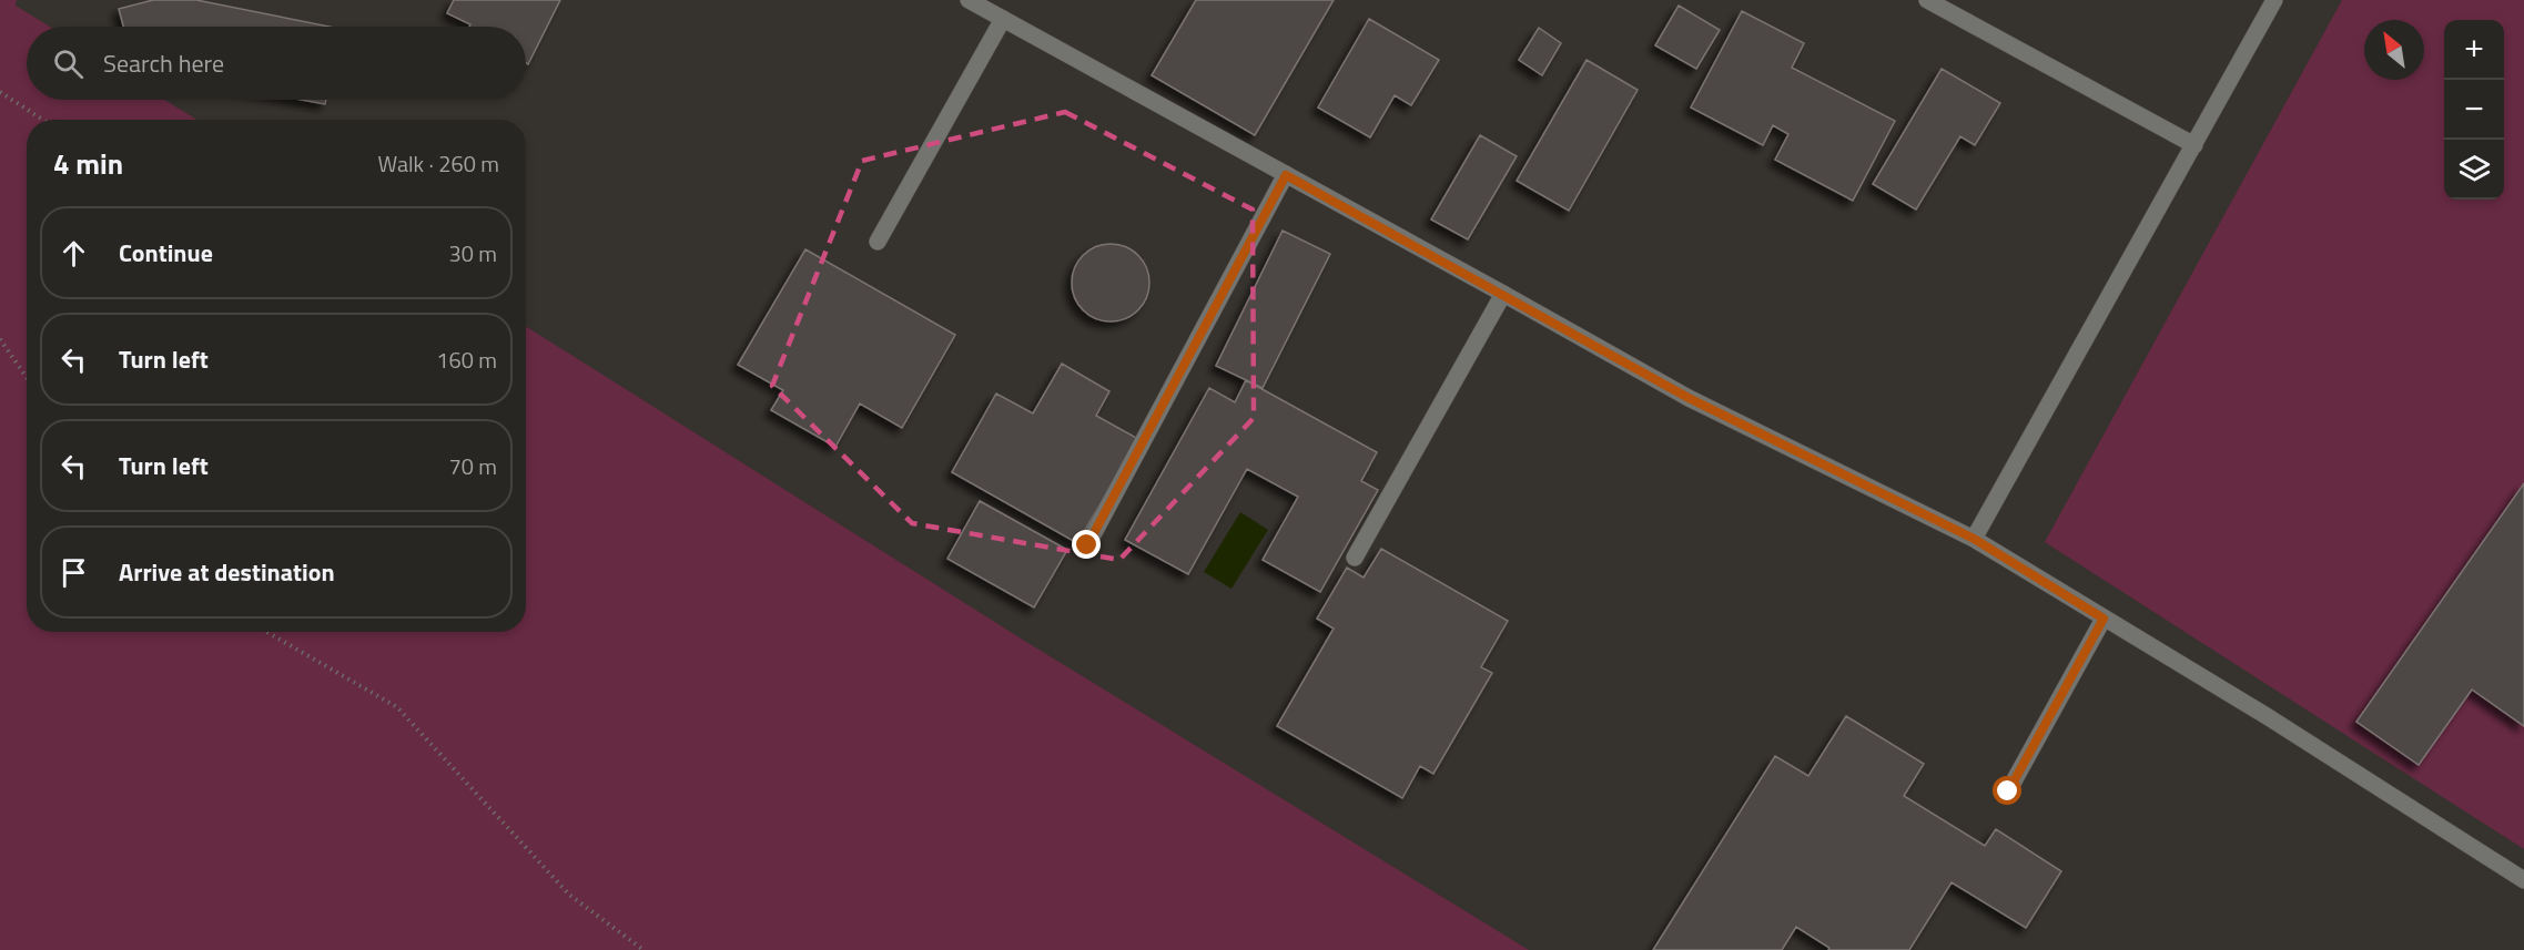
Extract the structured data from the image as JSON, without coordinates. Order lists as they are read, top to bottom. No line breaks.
{"north":"top left","page":{"map_buttons":["+","−"],"search":"Search here","heading":["4 min","Walk · 260 m"],"list":[["Continue","30 m"],["Turn left","160 m"],["Turn left","70 m"],"Arrive at destination"]}}
